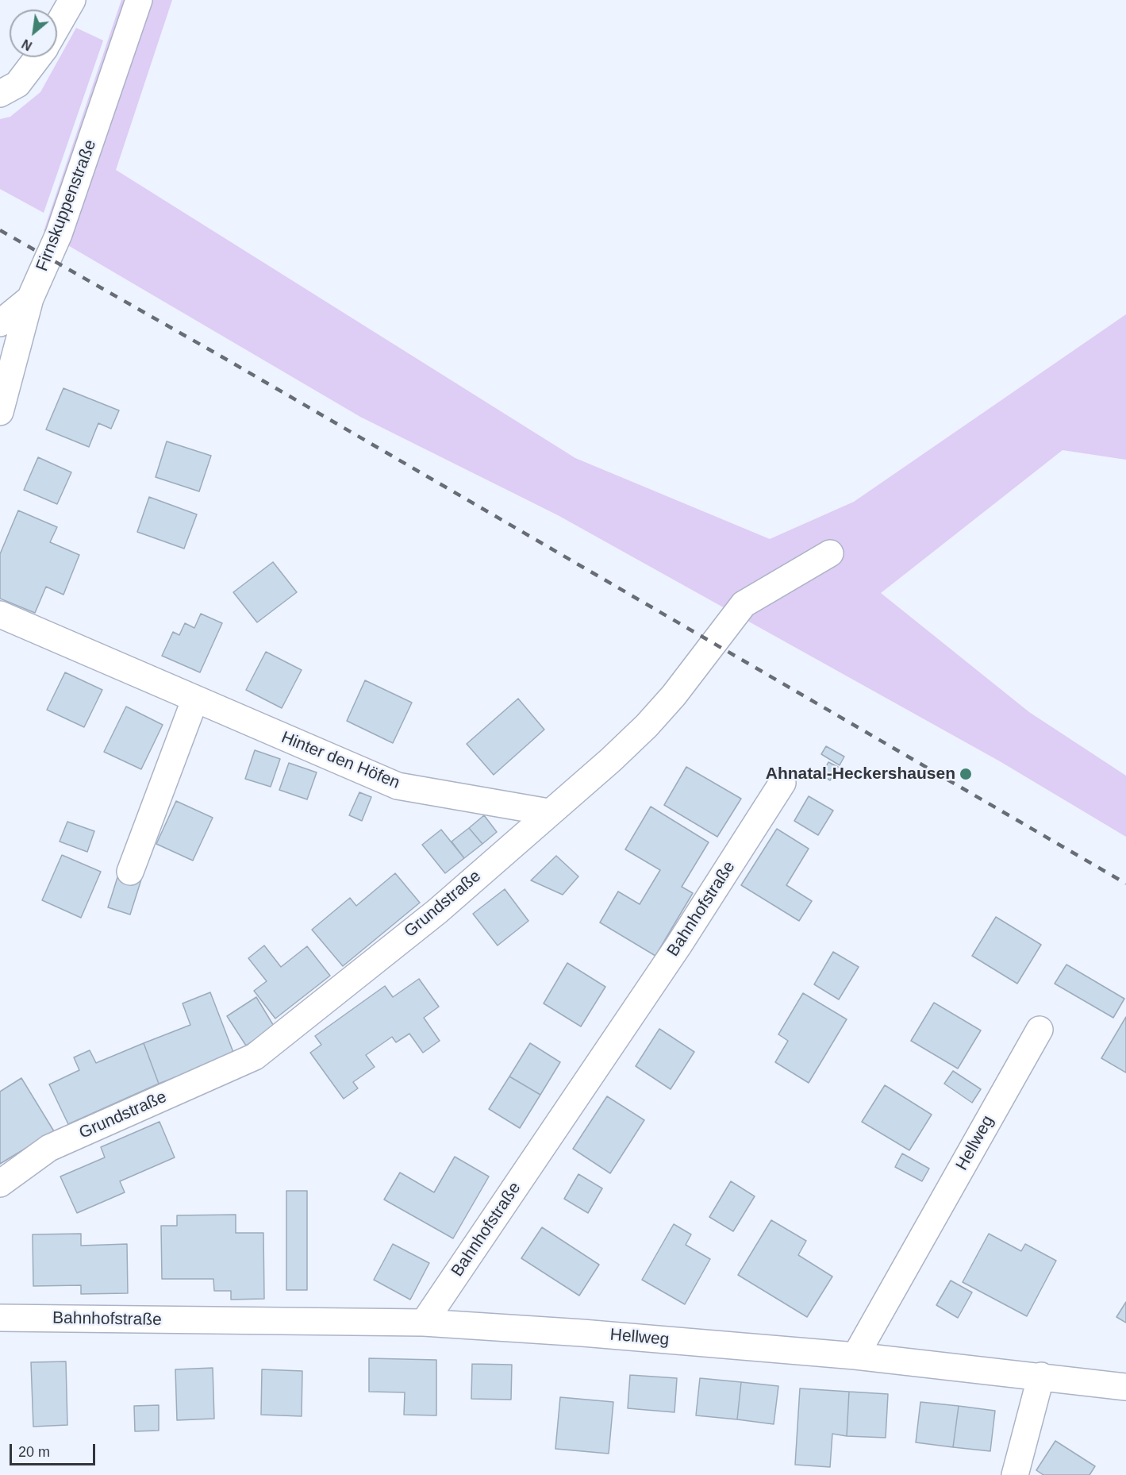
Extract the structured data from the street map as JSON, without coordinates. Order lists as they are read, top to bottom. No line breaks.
{"streets":{"street":["Firnskuppenstraße","Hinter den Höfen","Grundstraße","Bahnhofstraße","Hellweg"]},"crossings":[["Hinter den Höfen","Grundstraße"],["Bahnhofstraße","Hellweg"]],"places":["Ahnatal-Heckershausen"],"scale_bar":"20 m","north":"bottom left"}
